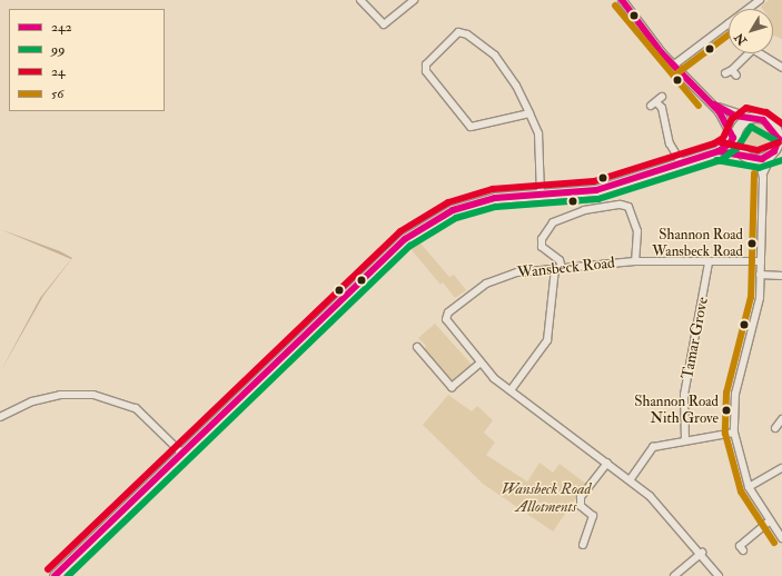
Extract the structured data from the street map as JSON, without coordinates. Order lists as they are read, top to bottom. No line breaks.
{"streets":{"street":["Wansbeck Road","Tamar Grove"]},"crossings":[["Wansbeck Road","Tamar Grove"]],"parks":["Wansbeck Road Allotments"],"places":["Shannon Road Wansbeck Road","Shannon Road Nith Grove"],"lines":["transit line 242","transit line 56","transit line 24","transit line 99"],"legend":["242","99","24","56"],"north":"bottom left"}
